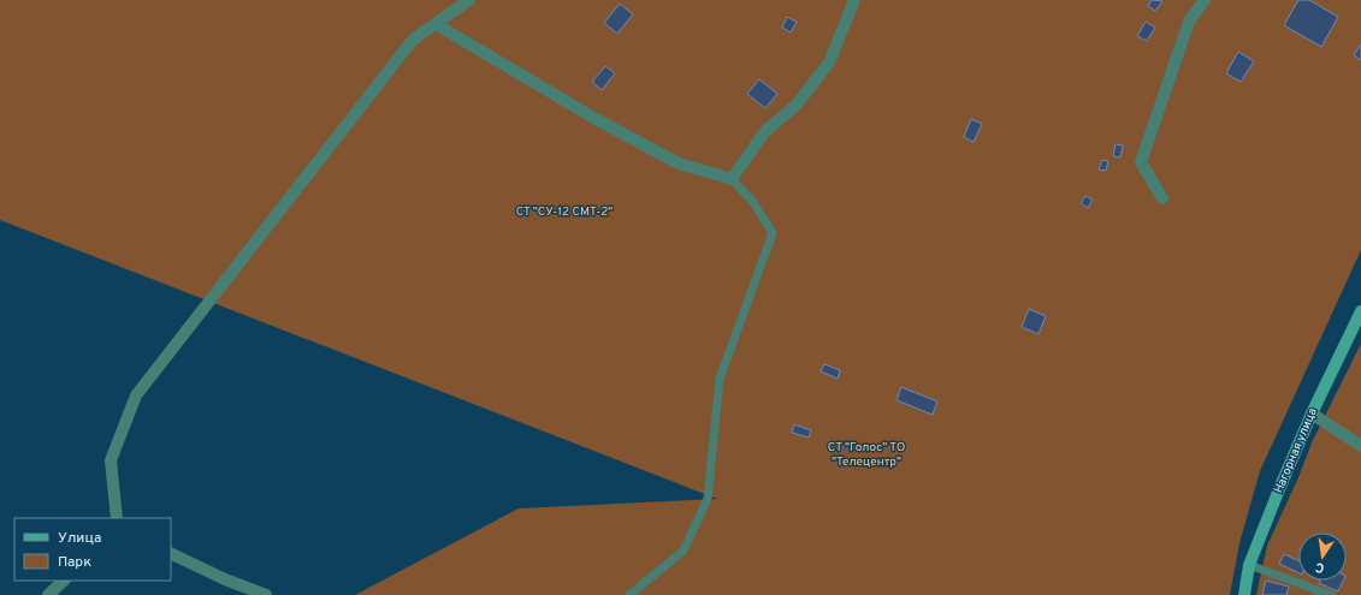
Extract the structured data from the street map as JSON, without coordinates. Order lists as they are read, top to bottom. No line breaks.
{"streets":{"street":["Нагорная улица"]},"parks":["СТ \"СУ-12 СМТ-2\"","СТ \"Голос\" ТО \"Телецентр\""],"legend":["Улица","Парк"],"north":"bottom"}
